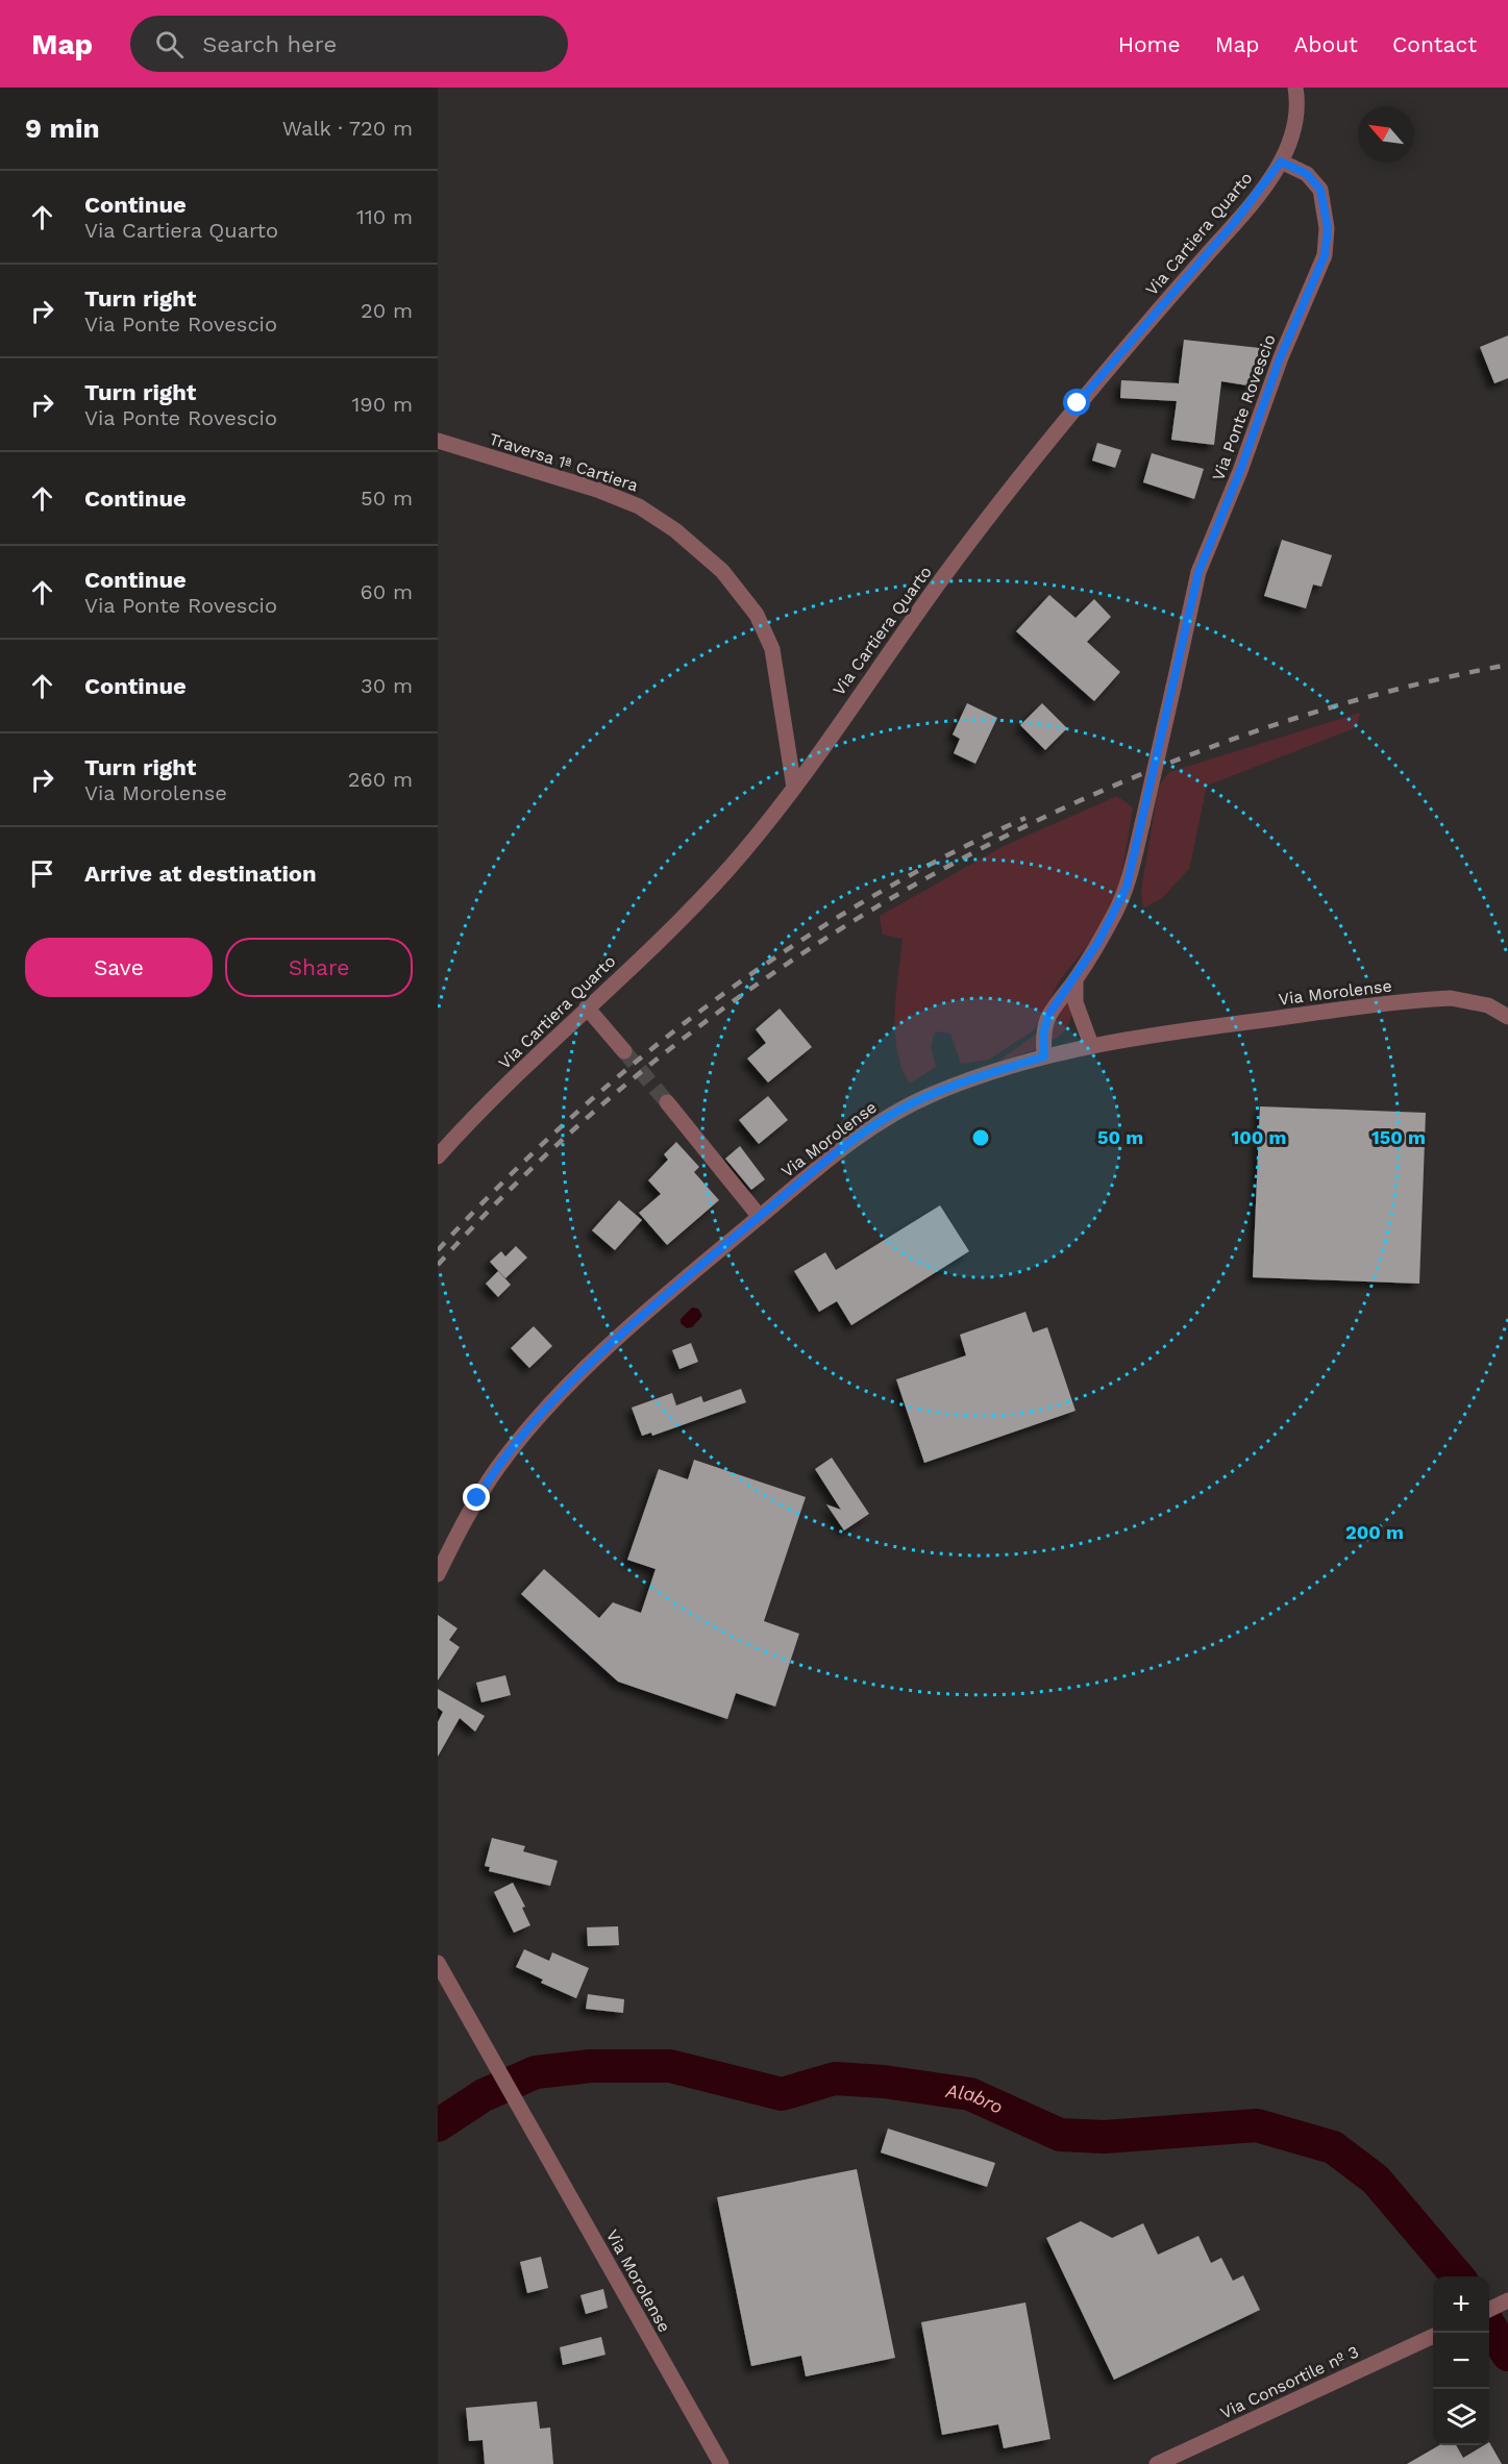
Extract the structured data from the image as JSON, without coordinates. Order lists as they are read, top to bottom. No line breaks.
{"streets":{"street":["Via Cartiera Quarto","Via Ponte Rovescio","Traversa 1ª Cartiera","Via Morolense","Via Consortile nº 3"]},"crossings":[["Via Cartiera Quarto","Via Ponte Rovescio"],["Via Cartiera Quarto","Traversa 1ª Cartiera"]],"water":["Alabro"],"north":"top left","page":{"header":"Map","search":"Search here","nav":["Home","Map","About","Contact"],"heading":["9 min","Walk · 720 m"],"list":[["Continue","Via Cartiera Quarto","110 m"],["Turn right","Via Ponte Rovescio","20 m"],["Turn right","Via Ponte Rovescio","190 m"],["Continue","50 m"],["Continue","Via Ponte Rovescio","60 m"],["Continue","30 m"],["Turn right","Via Morolense","260 m"],"Arrive at destination"],"buttons":["Save","Share"],"map_buttons":["+","−"]},"rings":["50 m","100 m","150 m","200 m"]}
